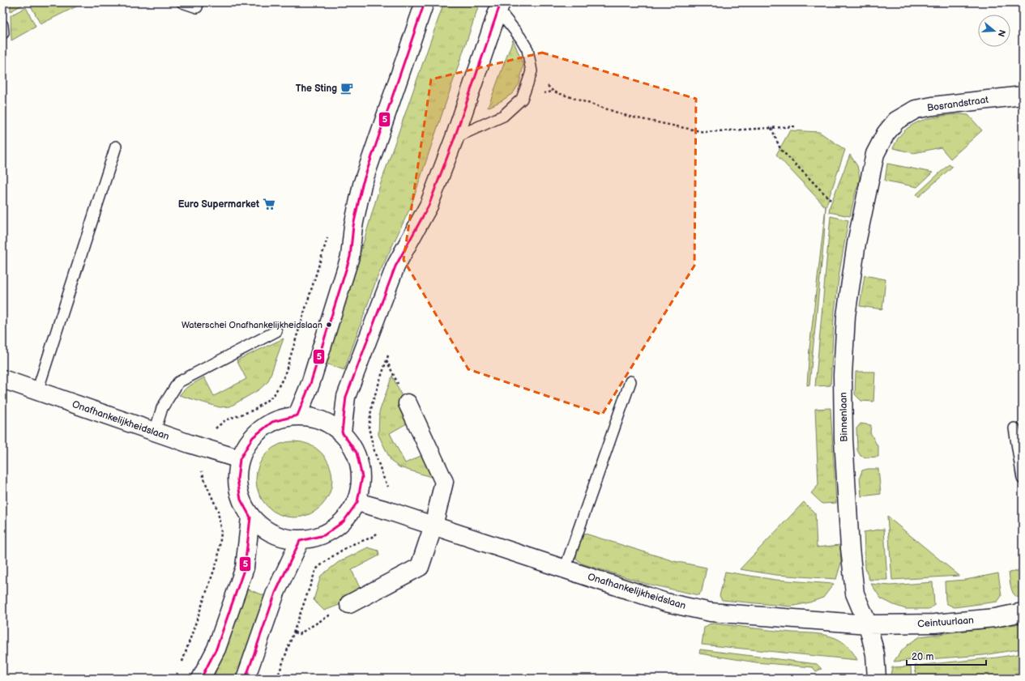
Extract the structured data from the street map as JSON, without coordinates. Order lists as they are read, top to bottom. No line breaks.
{"streets":{"street":["Bosrandstraat","Binnenlaan","Onafhankelijkheidslaan","Ceintuurlaan"]},"crossings":[["Bosrandstraat","Binnenlaan"],["Binnenlaan","Onafhankelijkheidslaan"],["Binnenlaan","Ceintuurlaan"],["Onafhankelijkheidslaan","Ceintuurlaan"]],"places":{"cafe":["The Sting"],"supermarket":["Euro Supermarket"],"other":["Waterschei Onafhankelijkheidslaan"]},"lines":["transit line 5"],"scale_bar":"20 m","north":"right"}
